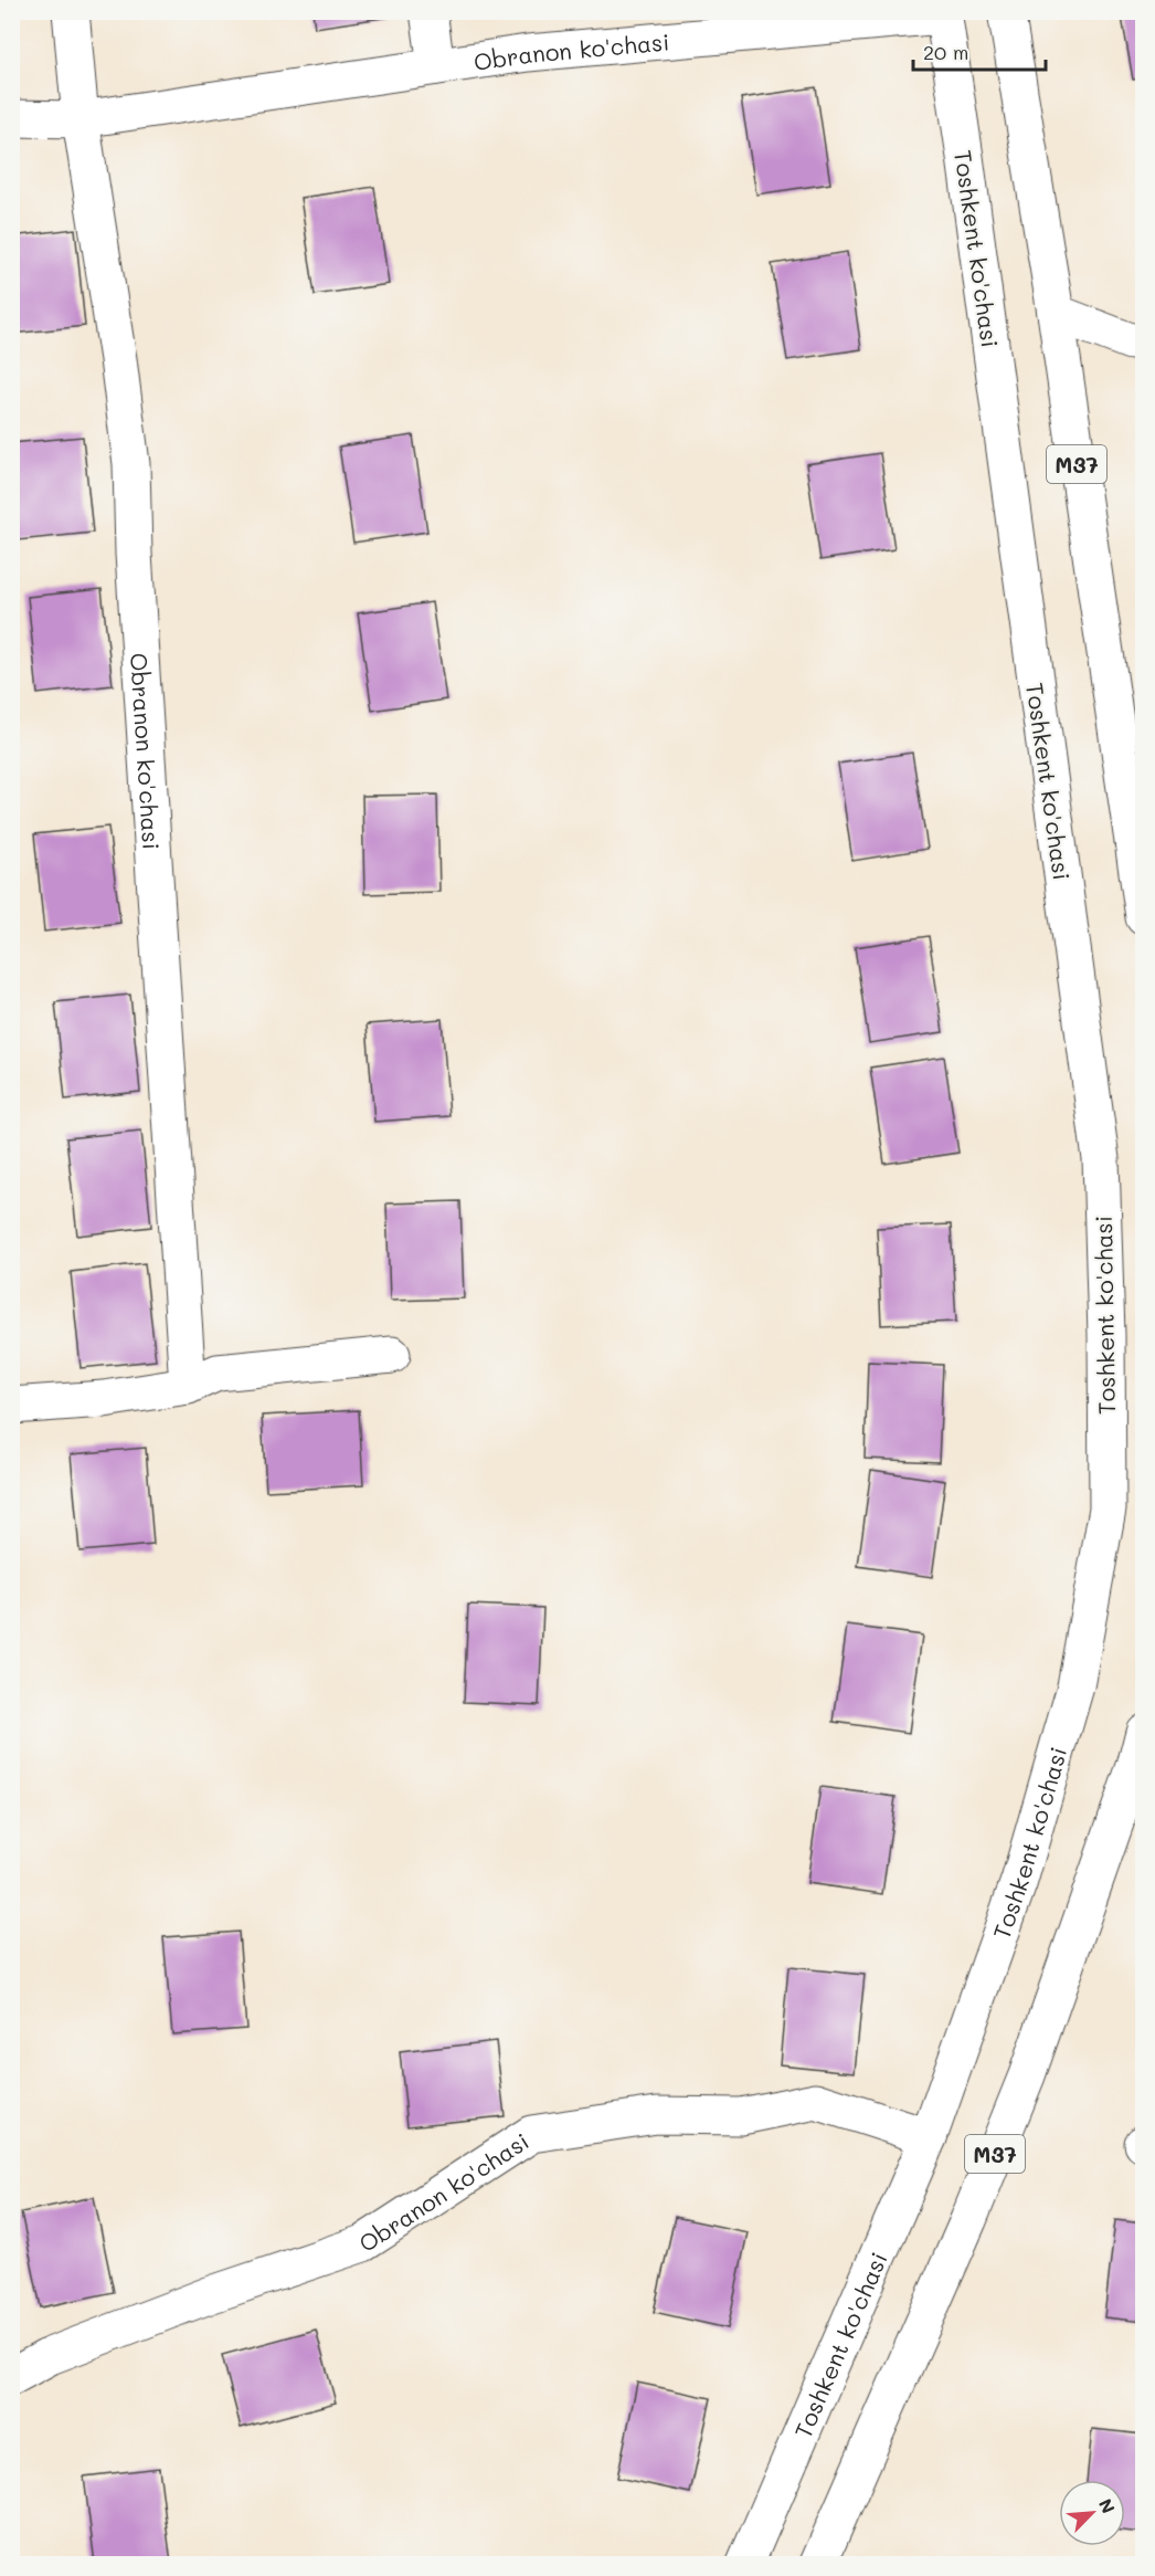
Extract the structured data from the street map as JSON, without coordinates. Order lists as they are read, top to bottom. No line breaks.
{"streets":{"main road":["Obranon ko'chasi","Toshkent ko'chasi","M37"]},"crossings":[["Obranon ko'chasi","Toshkent ko'chasi"]],"scale_bar":"20 m","north":"top right"}
